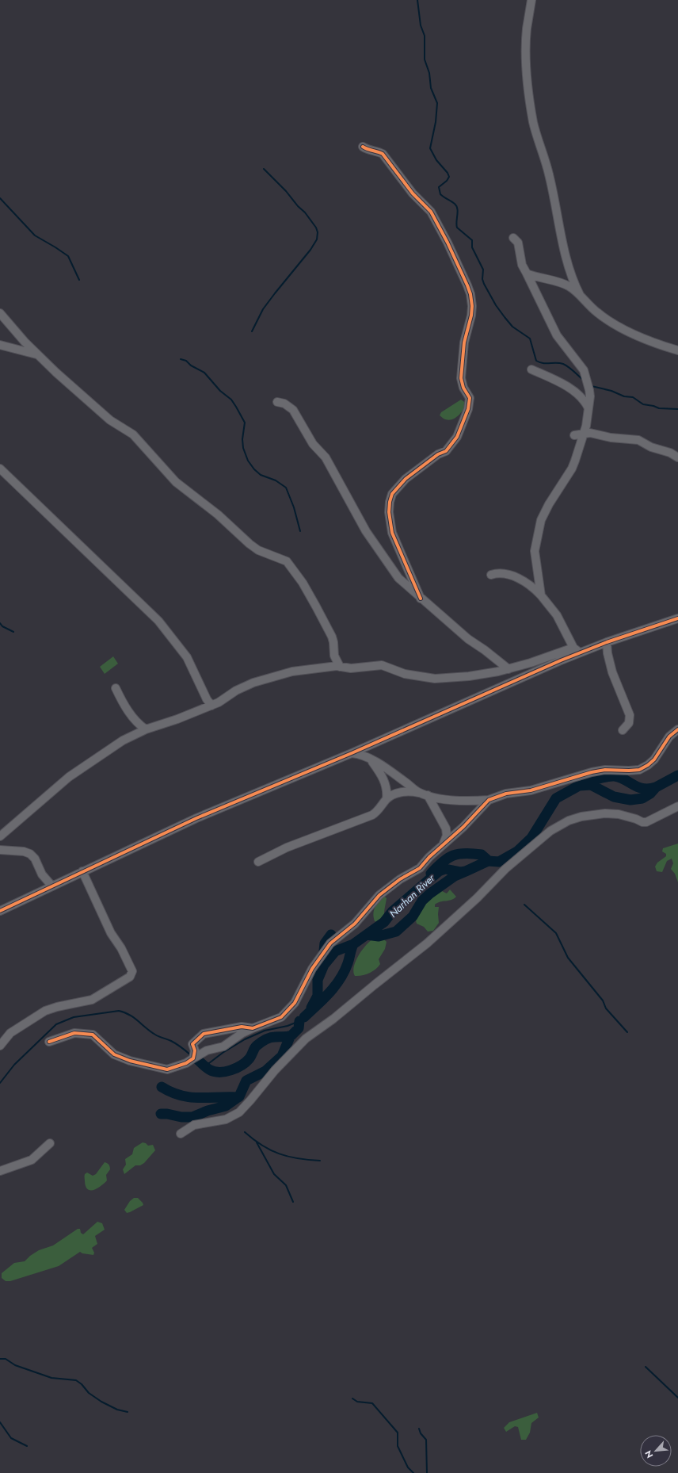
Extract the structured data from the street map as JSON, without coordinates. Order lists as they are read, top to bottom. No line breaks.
{"water":["Narhan River"],"north":"bottom left"}
